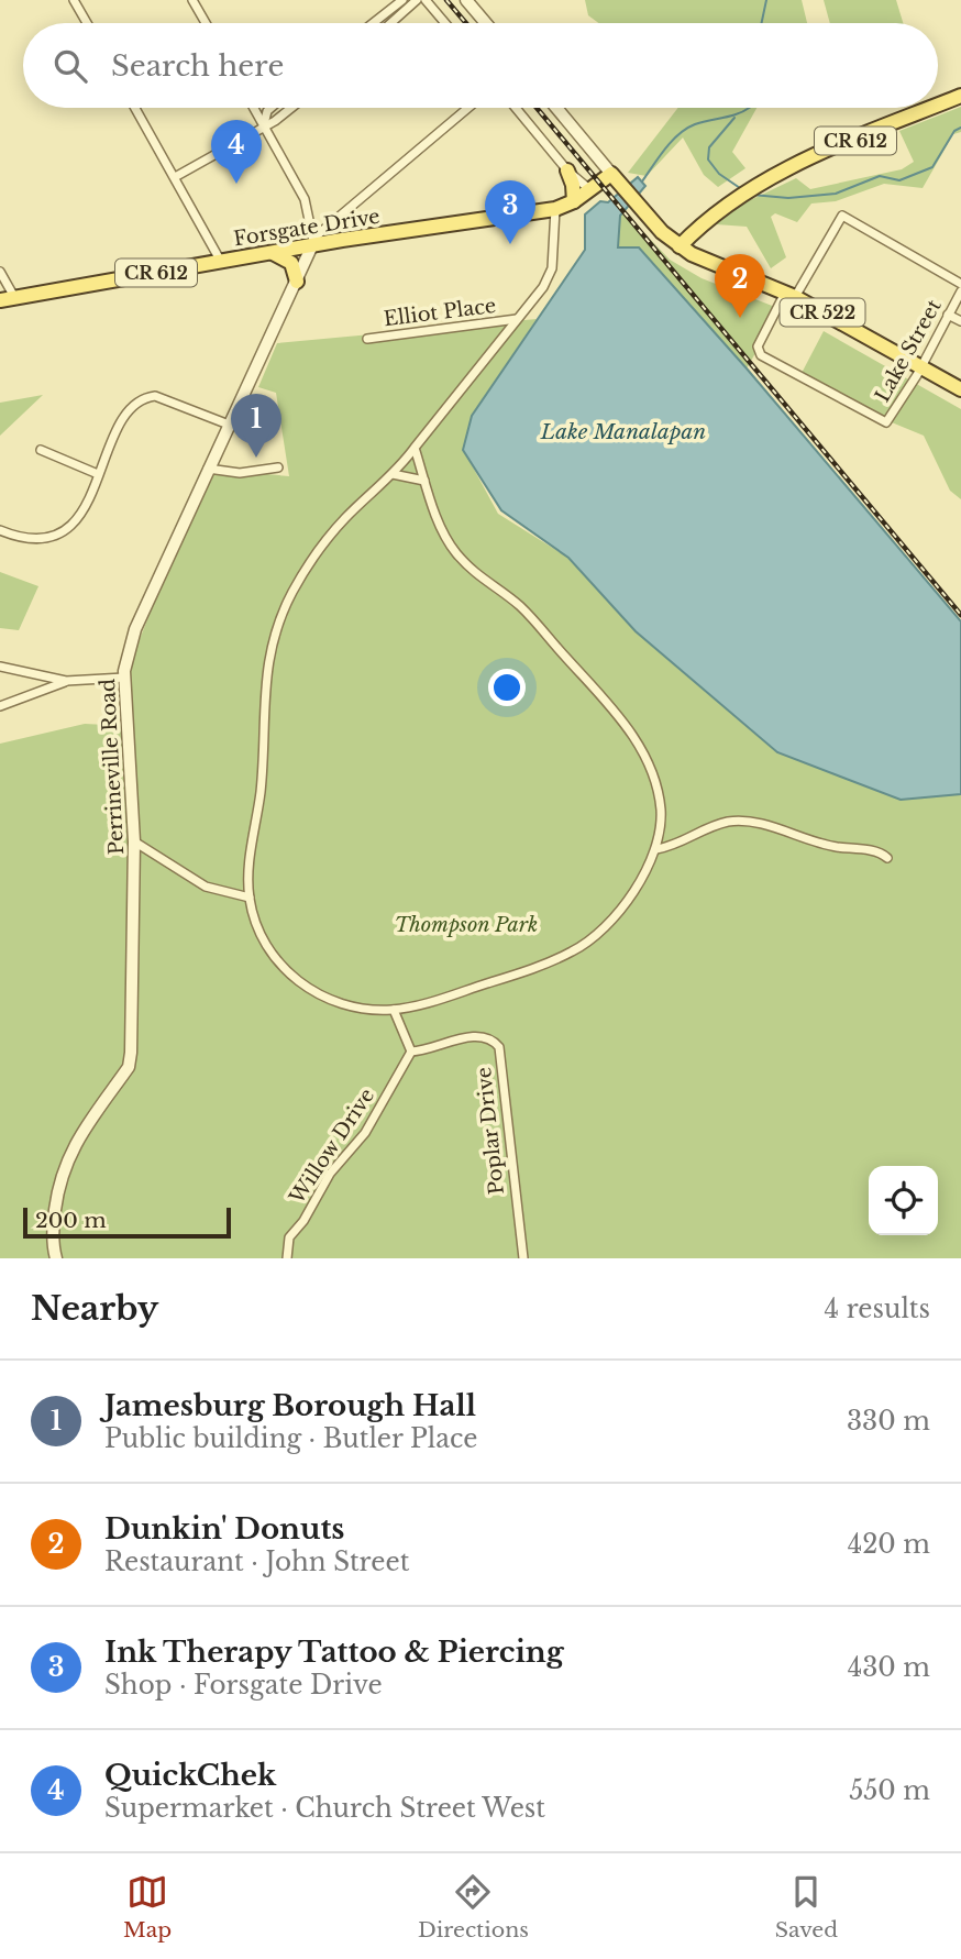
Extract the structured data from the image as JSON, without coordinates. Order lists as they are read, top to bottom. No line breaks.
{"streets":{"main road":["CR 612","Forsgate Drive","CR 522"],"street":["Elliot Place","Lake Street","Perrineville Road","Poplar Drive","Willow Drive"]},"crossings":[["CR 612","CR 522"],["Forsgate Drive","CR 522"],["Forsgate Drive","Perrineville Road"],["CR 522","Lake Street"],["Poplar Drive","Willow Drive"]],"water":["Lake Manalapan"],"parks":["Thompson Park"],"scale_bar":"200 m","page":{"search":"Search here","pins":["4","3","2","1"],"scale":"200 m","heading":["Nearby","4 results"],"list":[{"mark":"1","name":"Jamesburg Borough Hall","note":"Public building · Butler Place","value":"330 m"},{"mark":"2","name":"Dunkin' Donuts","note":"Restaurant · John Street","value":"420 m"},{"mark":"3","name":"Ink Therapy Tattoo & Piercing","note":"Shop · Forsgate Drive","value":"430 m"},{"mark":"4","name":"QuickChek","note":"Supermarket · Church Street West","value":"550 m"}],"nav":["Map","Directions","Saved"]}}
